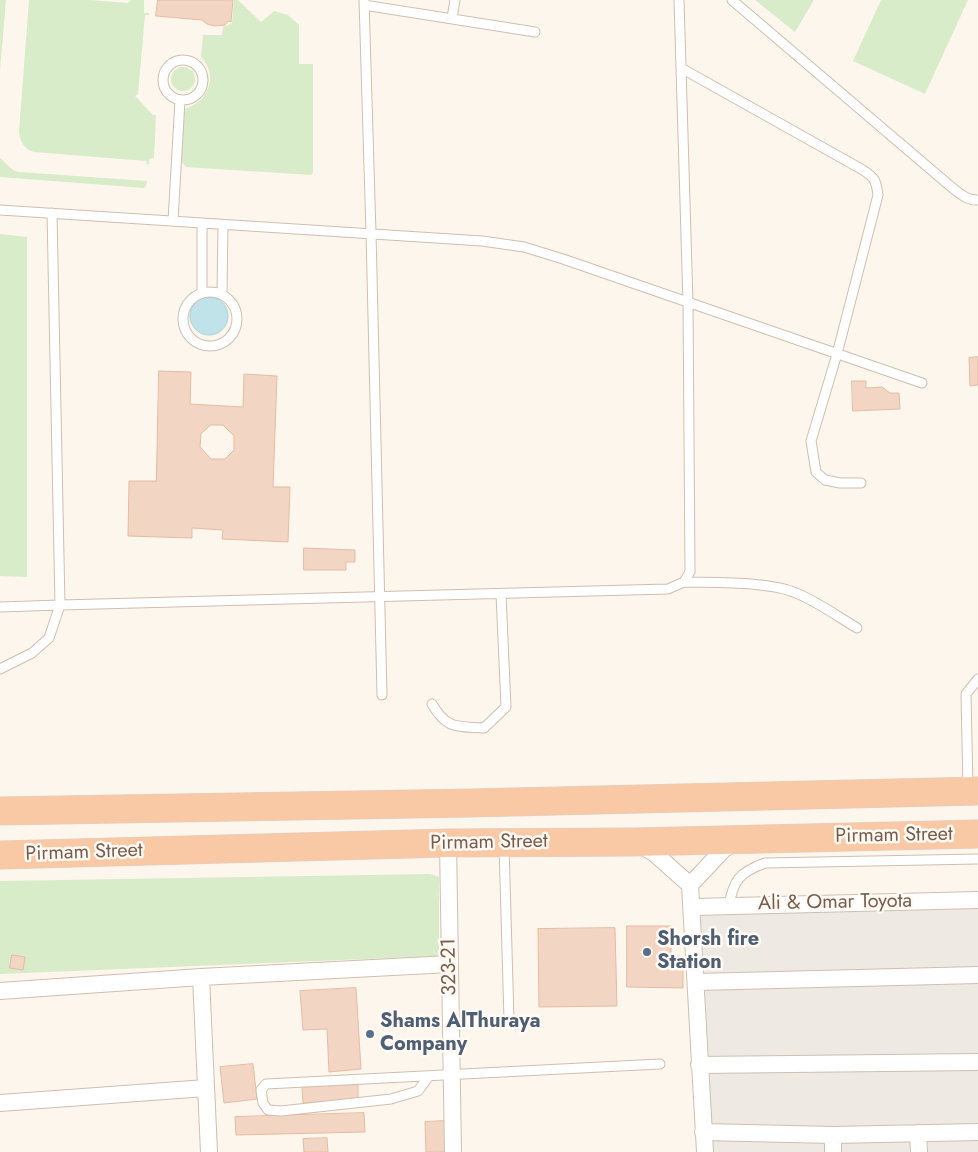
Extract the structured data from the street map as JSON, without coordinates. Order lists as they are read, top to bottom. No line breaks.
{"streets":{"highway":["Pirmam Street"],"street":["Ali & Omar Toyota","323-21"]},"crossings":[["Pirmam Street","323-21"]],"places":["Shorsh fire Station","Shams AlThuraya Company"]}
